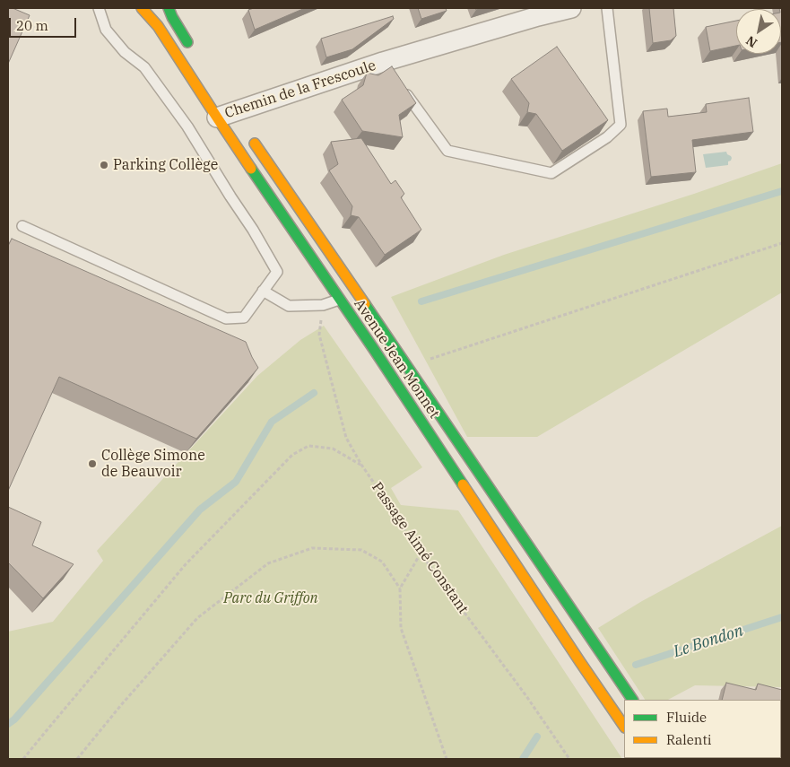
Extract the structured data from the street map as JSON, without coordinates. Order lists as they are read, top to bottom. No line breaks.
{"streets":{"street":["Chemin de la Frescoule","Avenue Jean Monnet"],"path":["Passage Aimé Constant"]},"crossings":[["Chemin de la Frescoule","Avenue Jean Monnet"]],"water":["Le Bondon"],"parks":["Parc du Griffon"],"places":["Parking Collège","Collège Simone de Beauvoir"],"legend":["Fluide","Ralenti"],"scale_bar":"20 m","north":"bottom left"}
